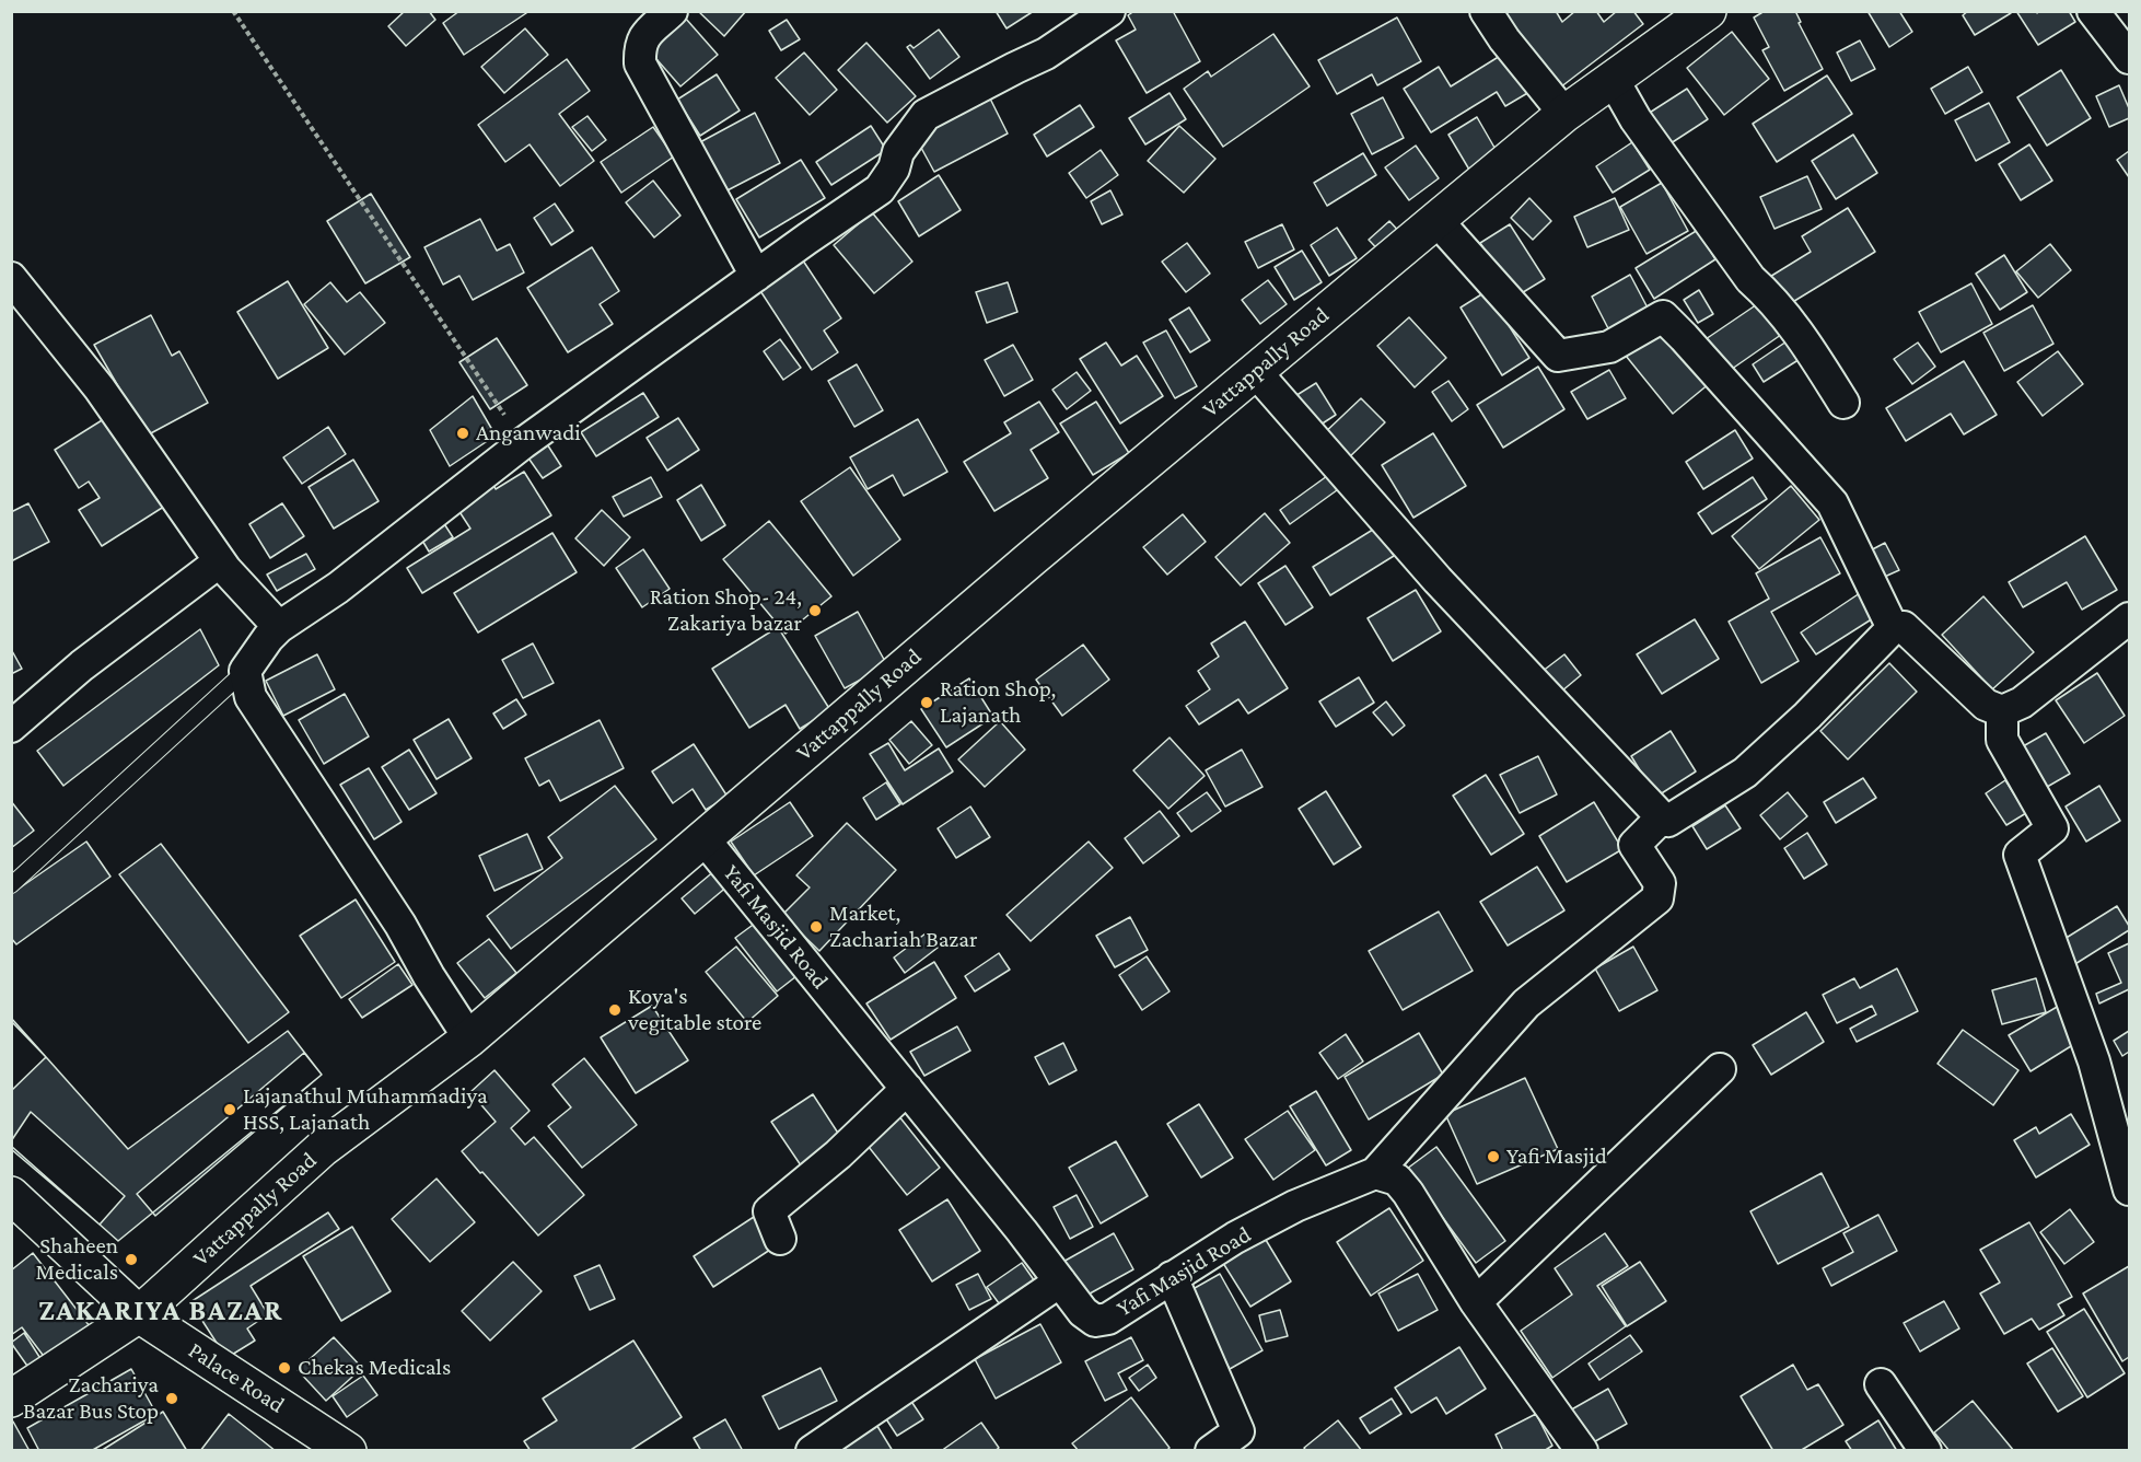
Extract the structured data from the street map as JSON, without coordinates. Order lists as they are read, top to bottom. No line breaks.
{"streets":{"main road":["Vattappally Road","Palace Road"],"street":["Yafi Masjid Road"]},"crossings":[["Vattappally Road","Yafi Masjid Road"],["Vattappally Road","Palace Road"]],"districts":["ZAKARIYA BAZAR"],"places":["Anganwadi","Ration Shop- 24, Zakariya bazar","Ration Shop, Lajanath","Market, Zachariah Bazar","Koya's vegitable store","Lajanathul Muhammadiya HSS, Lajanath","Yafi Masjid","Shaheen Medicals","Chekas Medicals","Zachariya Bazar Bus Stop"]}
